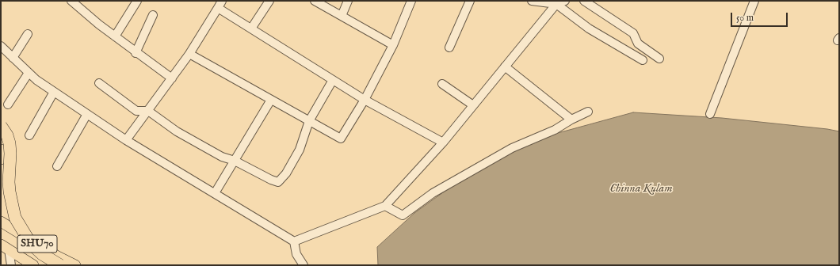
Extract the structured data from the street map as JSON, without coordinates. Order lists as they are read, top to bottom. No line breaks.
{"streets":{"main road":["SHU70"]},"water":["Chinna Kulam"],"scale_bar":"50 m"}
